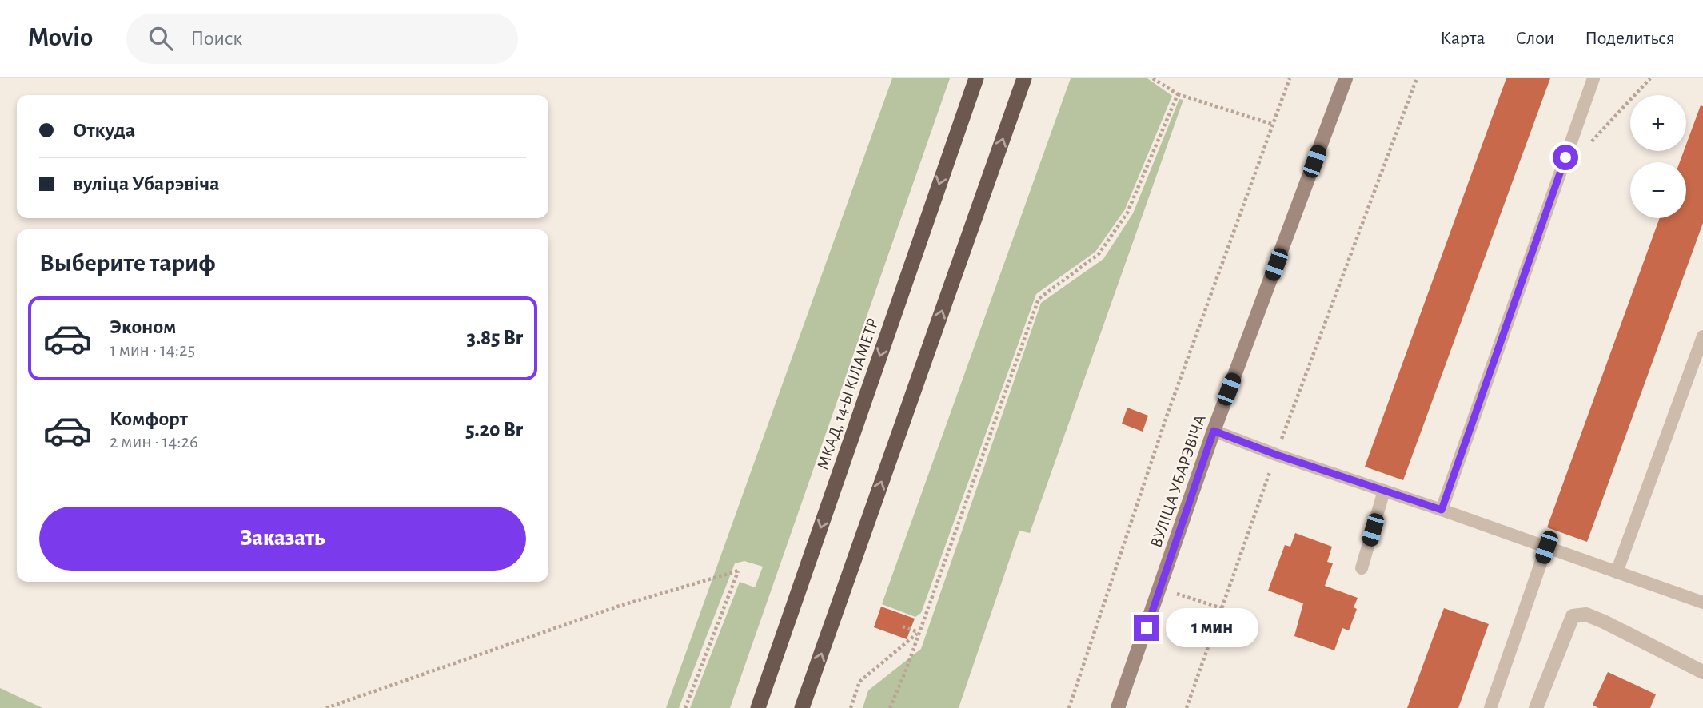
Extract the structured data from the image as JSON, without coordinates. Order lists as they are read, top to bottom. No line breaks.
{"streets":{"highway":["МКАД, 14-Ы КІЛАМЕТР"],"main road":["ВУЛІЦА УБАРЭВІЧА"]},"page":{"header":"Movio","search":"Поиск","nav":["Карта","Слои","Поделиться"],"map_buttons":["+","−"],"banner":["Откуда","вуліца Убарэвіча"],"heading":"Выберите тариф","list":[{"name":"Эконом","note":"1 мин · 14:25","value":"3.85 Br"},{"name":"Комфорт","note":"2 мин · 14:26","value":"5.20 Br"}],"buttons":"Заказать","bubble":"1 мин"}}
